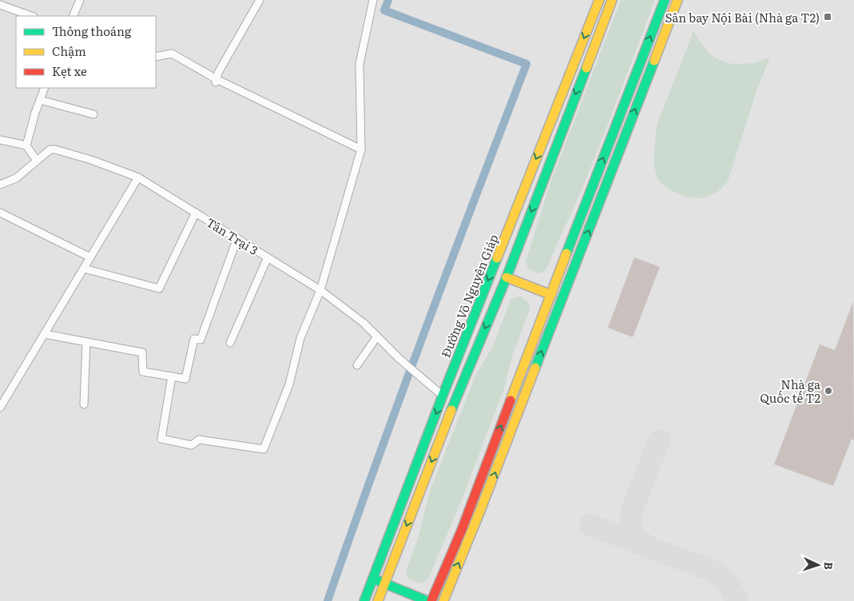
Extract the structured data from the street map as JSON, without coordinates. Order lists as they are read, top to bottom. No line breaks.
{"streets":{"main road":["Đường Võ Nguyên Giáp"],"street":["Tân Trại 3"]},"crossings":[["Tân Trại 3","Đường Võ Nguyên Giáp"]],"places":{"transit":["Sân bay Nội Bài (Nhà ga T2)"],"other":["Nhà ga Quốc tế T2"]},"legend":["Thông thoáng","Chậm","Kẹt xe"],"north":"right"}
